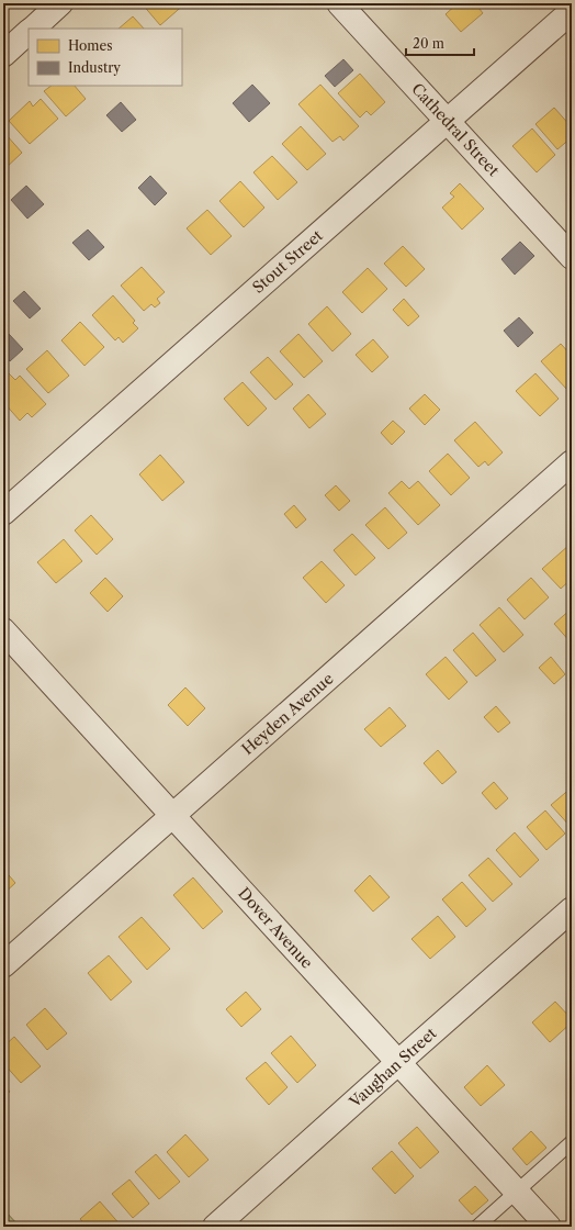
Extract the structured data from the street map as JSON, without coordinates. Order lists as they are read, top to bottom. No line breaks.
{"streets":{"street":["Cathedral Street","Stout Street","Heyden Avenue","Dover Avenue","Vaughan Street"]},"crossings":[["Cathedral Street","Stout Street"],["Heyden Avenue","Dover Avenue"],["Dover Avenue","Vaughan Street"]],"legend":["Homes","Industry"],"scale_bar":"20 m"}
